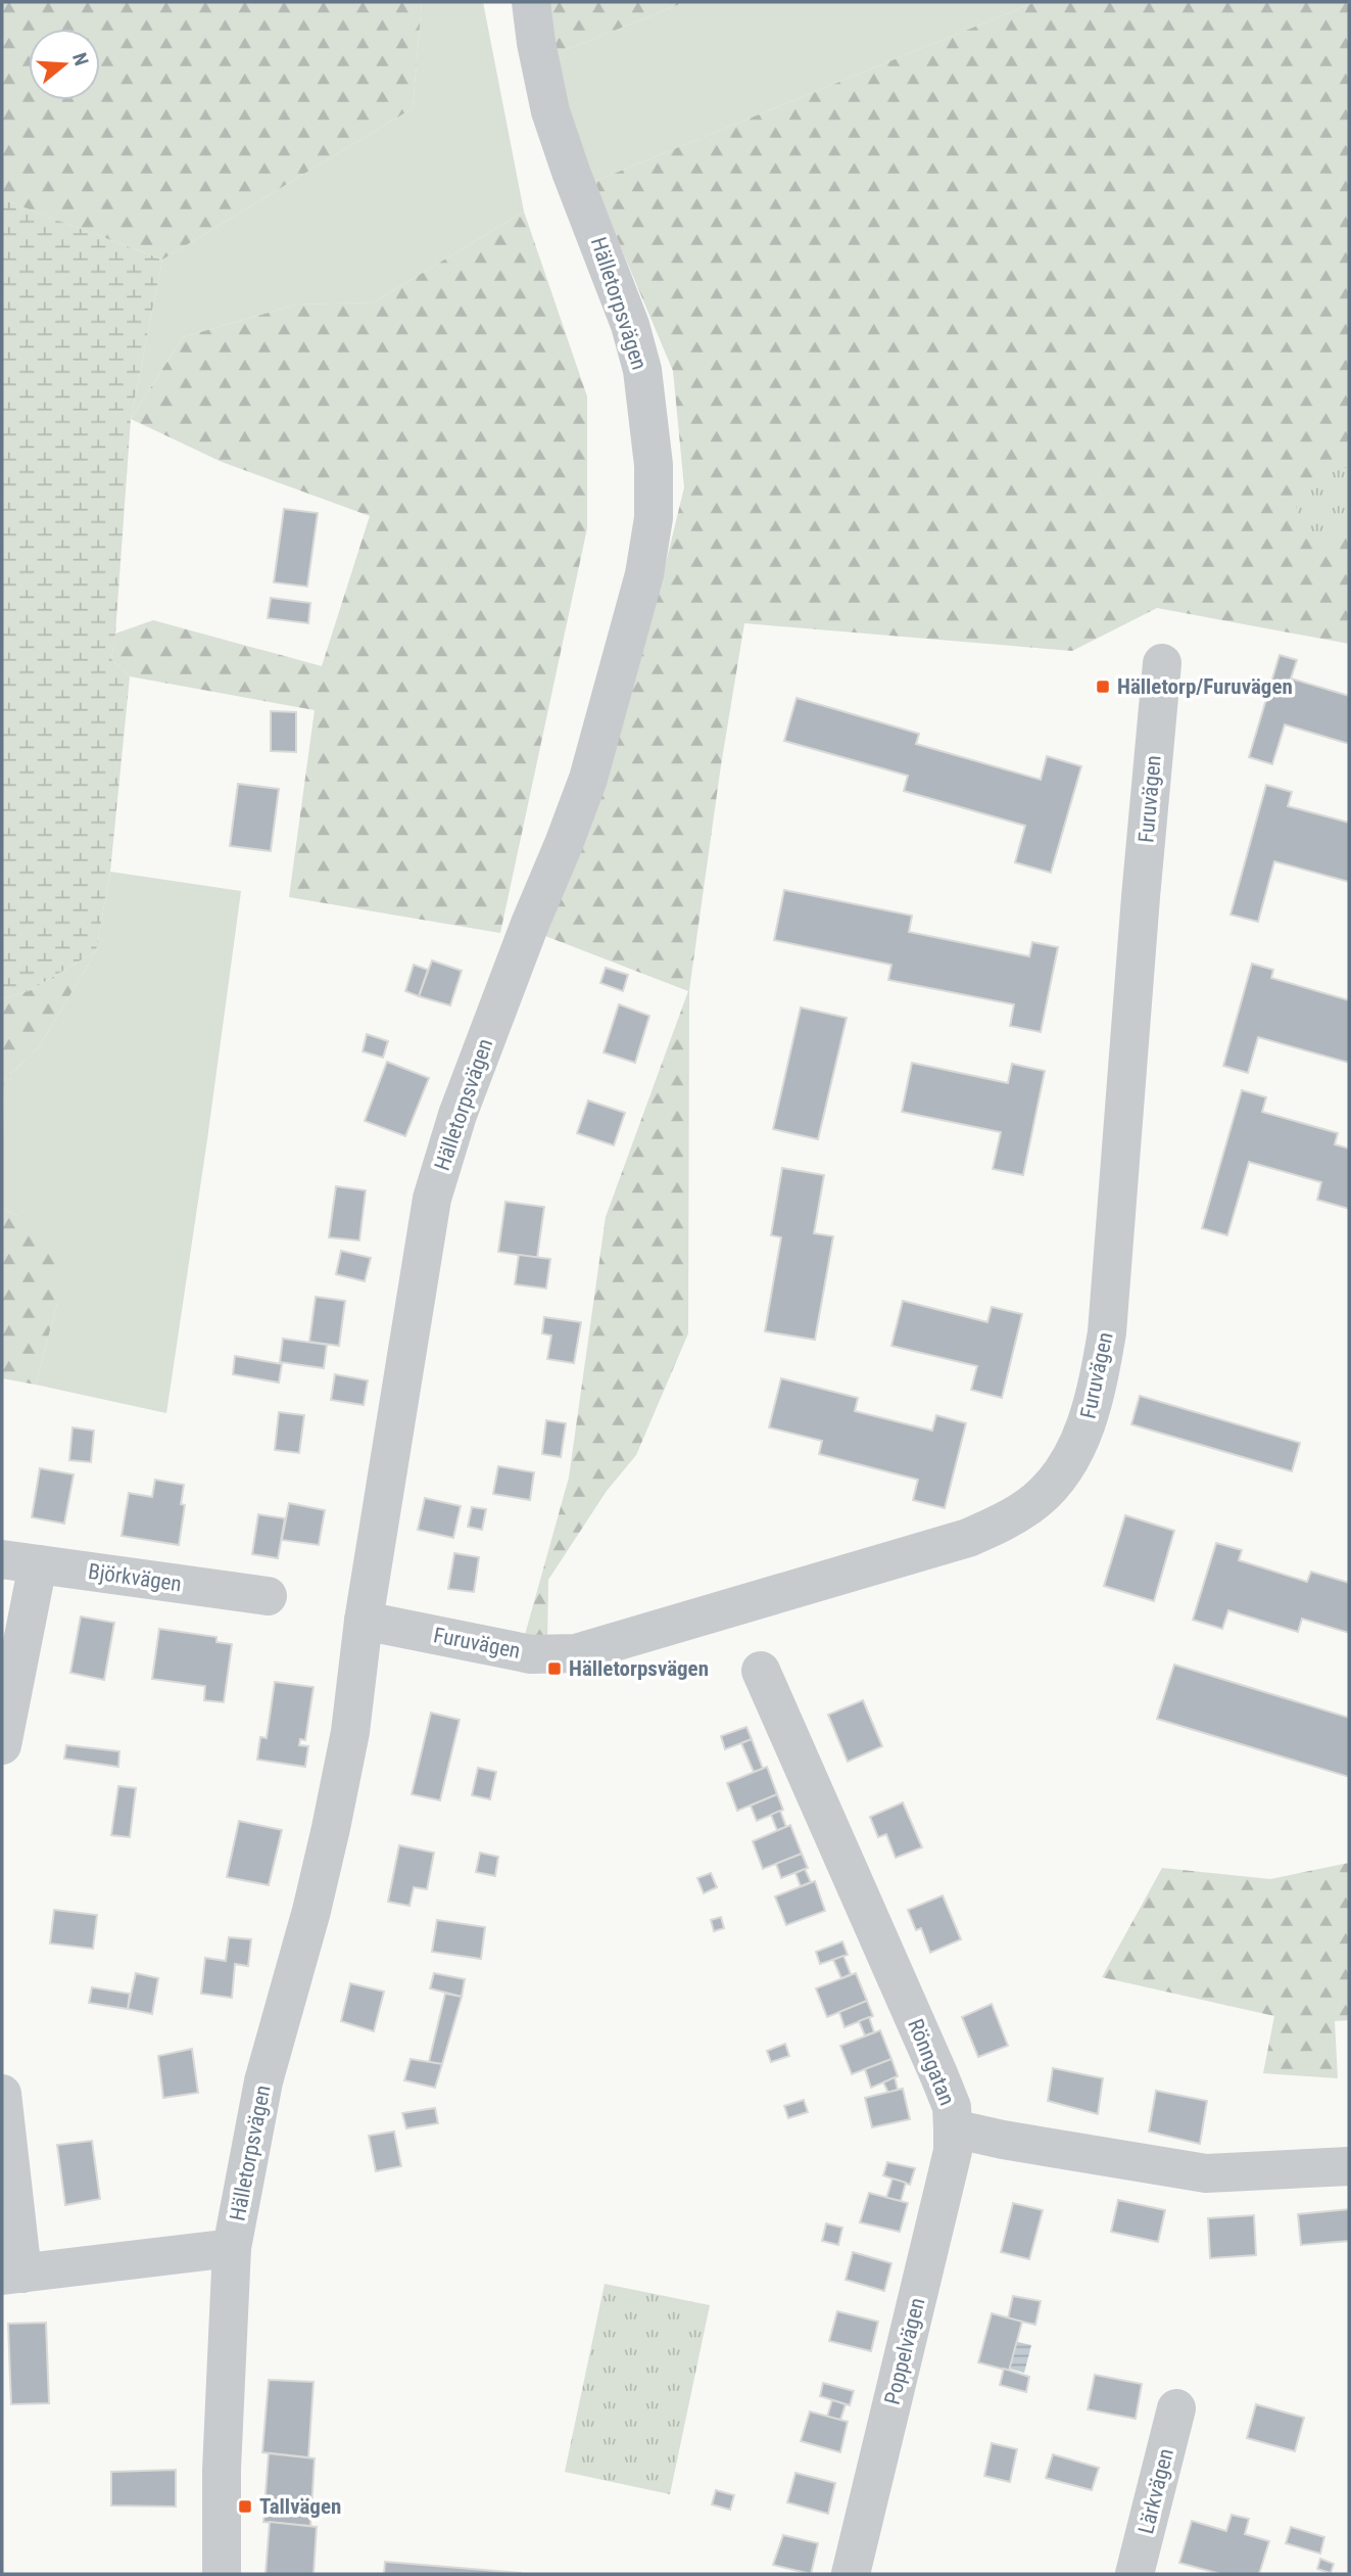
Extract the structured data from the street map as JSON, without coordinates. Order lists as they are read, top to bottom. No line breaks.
{"streets":{"street":["Hälletorpsvägen","Furuvägen","Björkvägen","Rönngatan","Poppelvägen","Lärkvägen"]},"crossings":[["Hälletorpsvägen","Furuvägen"],["Rönngatan","Poppelvägen"]],"places":{"transit":["Hälletorp/Furuvägen","Hälletorpsvägen","Tallvägen"]},"north":"right"}
